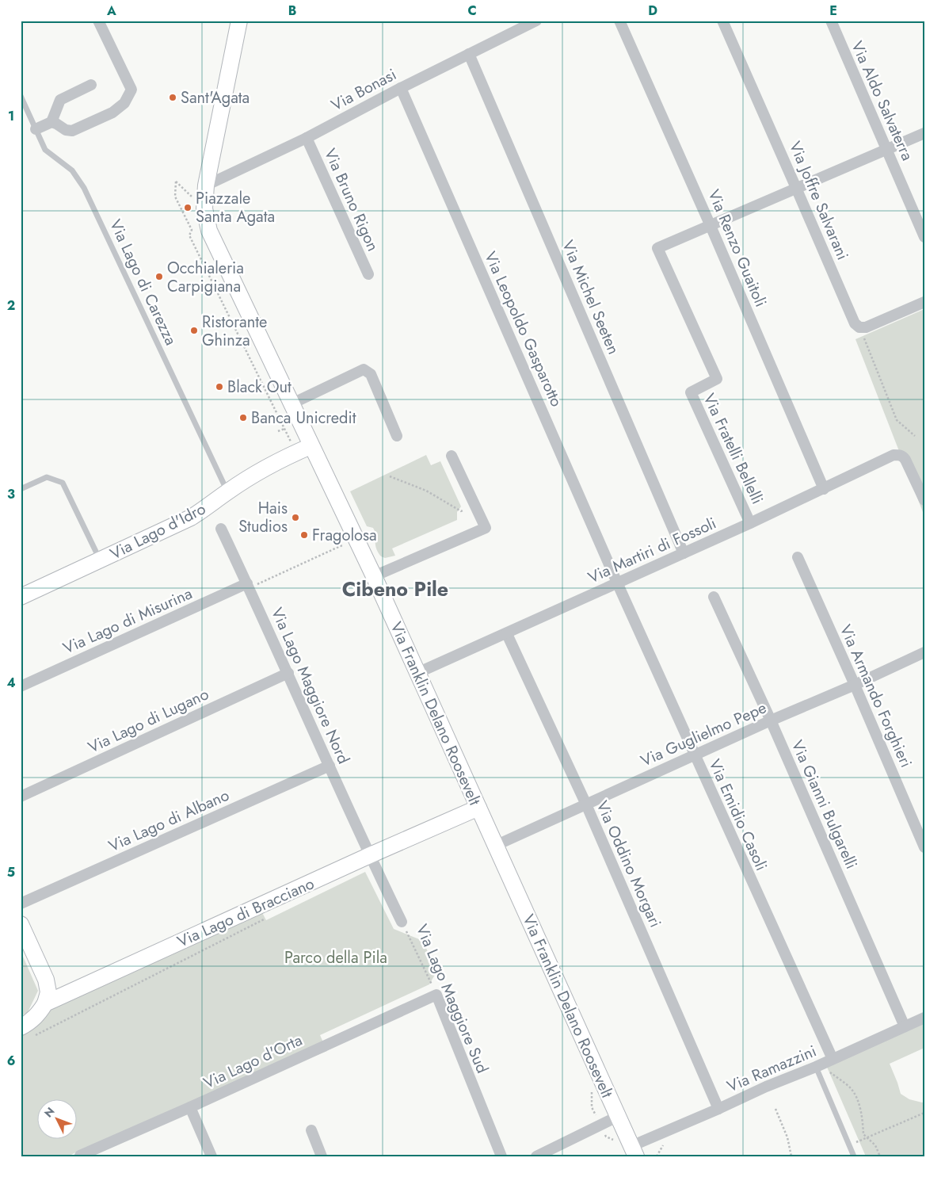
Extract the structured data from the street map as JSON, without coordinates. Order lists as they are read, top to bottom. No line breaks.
{"streets":{"main road":["Via Lago d'Idro","Via Franklin Delano Roosevelt","Via Lago di Bracciano"],"street":["Via Bonasi","Via Aldo Salvaterra","Via Bruno Rigon","Via Joffre Salvarani","Via Renzo Guaitoli","Via Michel Seeten","Via Leopoldo Gasparotto","Via Fratelli Bellelli","Via Martiri di Fossoli","Via Lago di Misurina","Via Lago Maggiore Nord","Via Armando Forghieri","Via Lago di Lugano","Via Guglielmo Pepe","Via Gianni Bulgarelli","Via Emidio Casoli","Via Lago di Albano","Via Oddino Morgari","Via Lago Maggiore Sud","Via Lago d'Orta","Via Ramazzini"],"lane":["Via Lago di Carezza"]},"crossings":[["Via Bonasi","Via Bruno Rigon"],["Via Bonasi","Via Michel Seeten"],["Via Bonasi","Via Leopoldo Gasparotto"],["Via Bonasi","Via Franklin Delano Roosevelt"],["Via Renzo Guaitoli","Via Fratelli Bellelli"],["Via Renzo Guaitoli","Via Martiri di Fossoli"],["Via Lago di Carezza","Via Lago d'Idro"],["Via Michel Seeten","Via Martiri di Fossoli"],["Via Leopoldo Gasparotto","Via Martiri di Fossoli"],["Via Leopoldo Gasparotto","Via Emidio Casoli"],["Via Fratelli Bellelli","Via Martiri di Fossoli"],["Via Lago d'Idro","Via Franklin Delano Roosevelt"],["Via Martiri di Fossoli","Via Franklin Delano Roosevelt"],["Via Martiri di Fossoli","Via Emidio Casoli"],["Via Martiri di Fossoli","Via Oddino Morgari"],["Via Lago di Misurina","Via Lago Maggiore Nord"],["Via Lago Maggiore Nord","Via Lago di Lugano"],["Via Lago Maggiore Nord","Via Lago di Albano"],["Via Lago Maggiore Nord","Via Lago di Bracciano"],["Via Lago Maggiore Nord","Via Lago Maggiore Sud"],["Via Armando Forghieri","Via Guglielmo Pepe"],["Via Franklin Delano Roosevelt","Via Guglielmo Pepe"],["Via Franklin Delano Roosevelt","Via Lago di Bracciano"],["Via Franklin Delano Roosevelt","Via Ramazzini"],["Via Guglielmo Pepe","Via Gianni Bulgarelli"],["Via Guglielmo Pepe","Via Emidio Casoli"],["Via Guglielmo Pepe","Via Oddino Morgari"],["Via Gianni Bulgarelli","Via Ramazzini"],["Via Emidio Casoli","Via Ramazzini"],["Via Oddino Morgari","Via Ramazzini"],["Via Lago di Bracciano","Via Lago Maggiore Sud"],["Via Lago Maggiore Sud","Via Lago d'Orta"]],"districts":["Cibeno Pile"],"parks":["Parco della Pila"],"places":["Sant'Agata","Piazzale Santa Agata","Occhialeria Carpigiana","Ristorante Ghinza","Black Out","Banca Unicredit","Hais Studios","Fragolosa"],"north":"top left","grid":{"columns":["A","B","C","D","E"],"rows":["1","2","3","4","5","6"]}}
